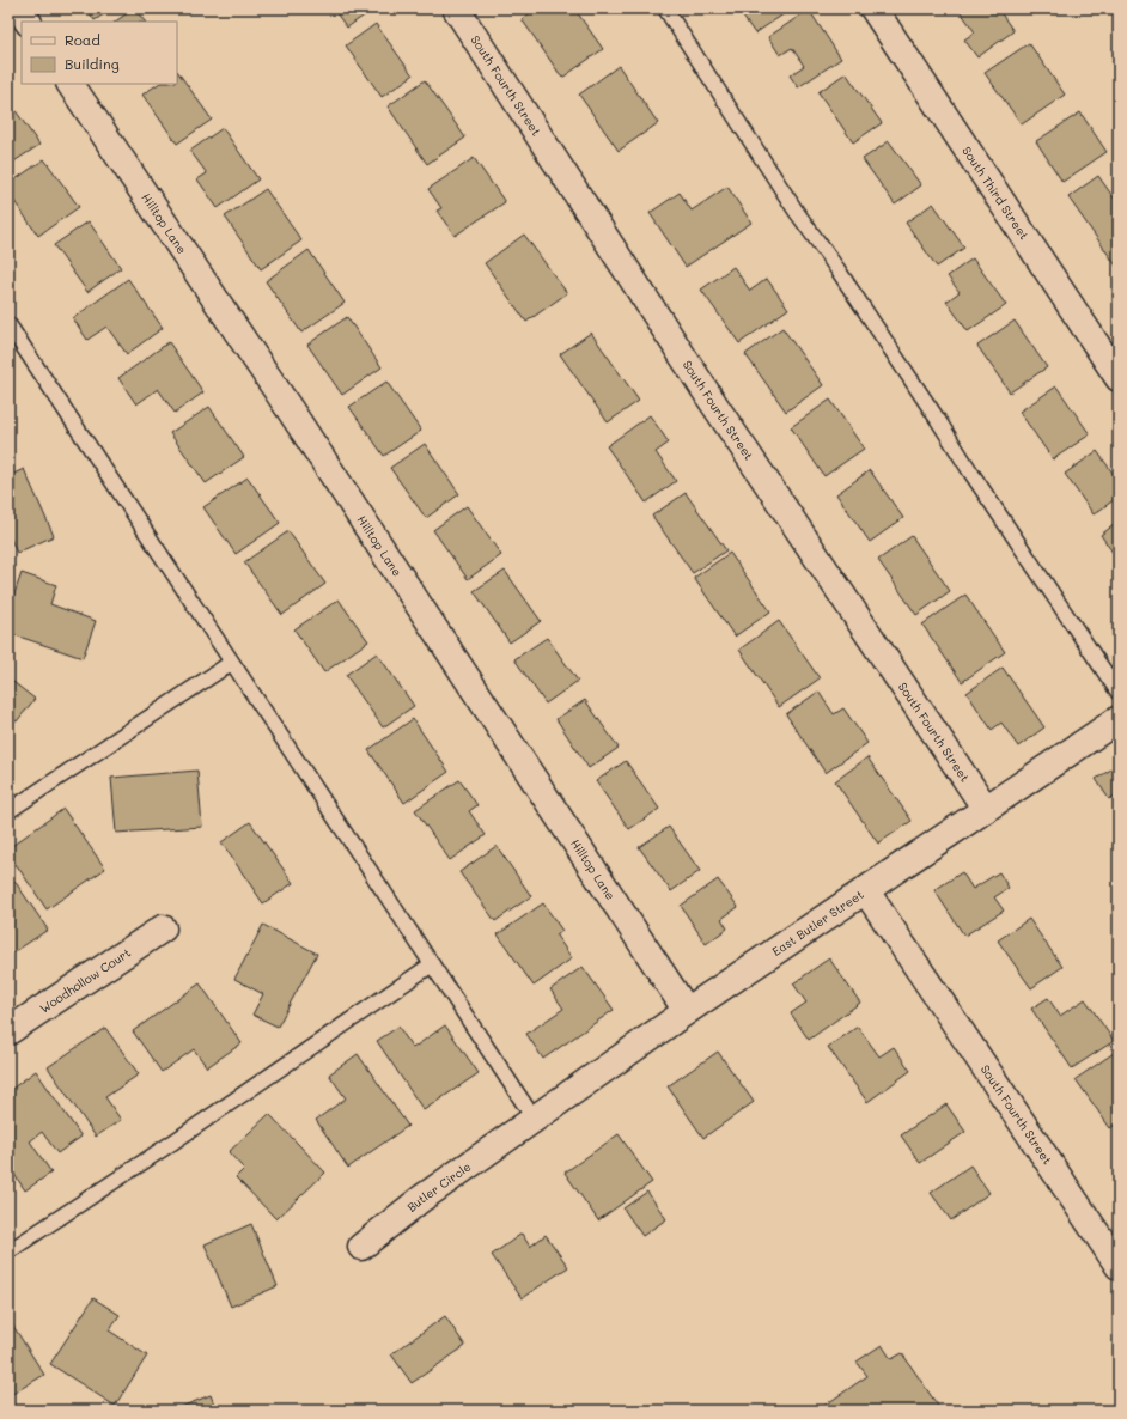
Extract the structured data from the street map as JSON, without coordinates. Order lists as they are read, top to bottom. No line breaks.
{"streets":{"street":["South Fourth Street","South Third Street","Hilltop Lane","East Butler Street","Woodhollow Court","Butler Circle"]},"crossings":[["South Fourth Street","East Butler Street"],["Hilltop Lane","East Butler Street"],["East Butler Street","Butler Circle"]],"legend":["Road","Building"]}
